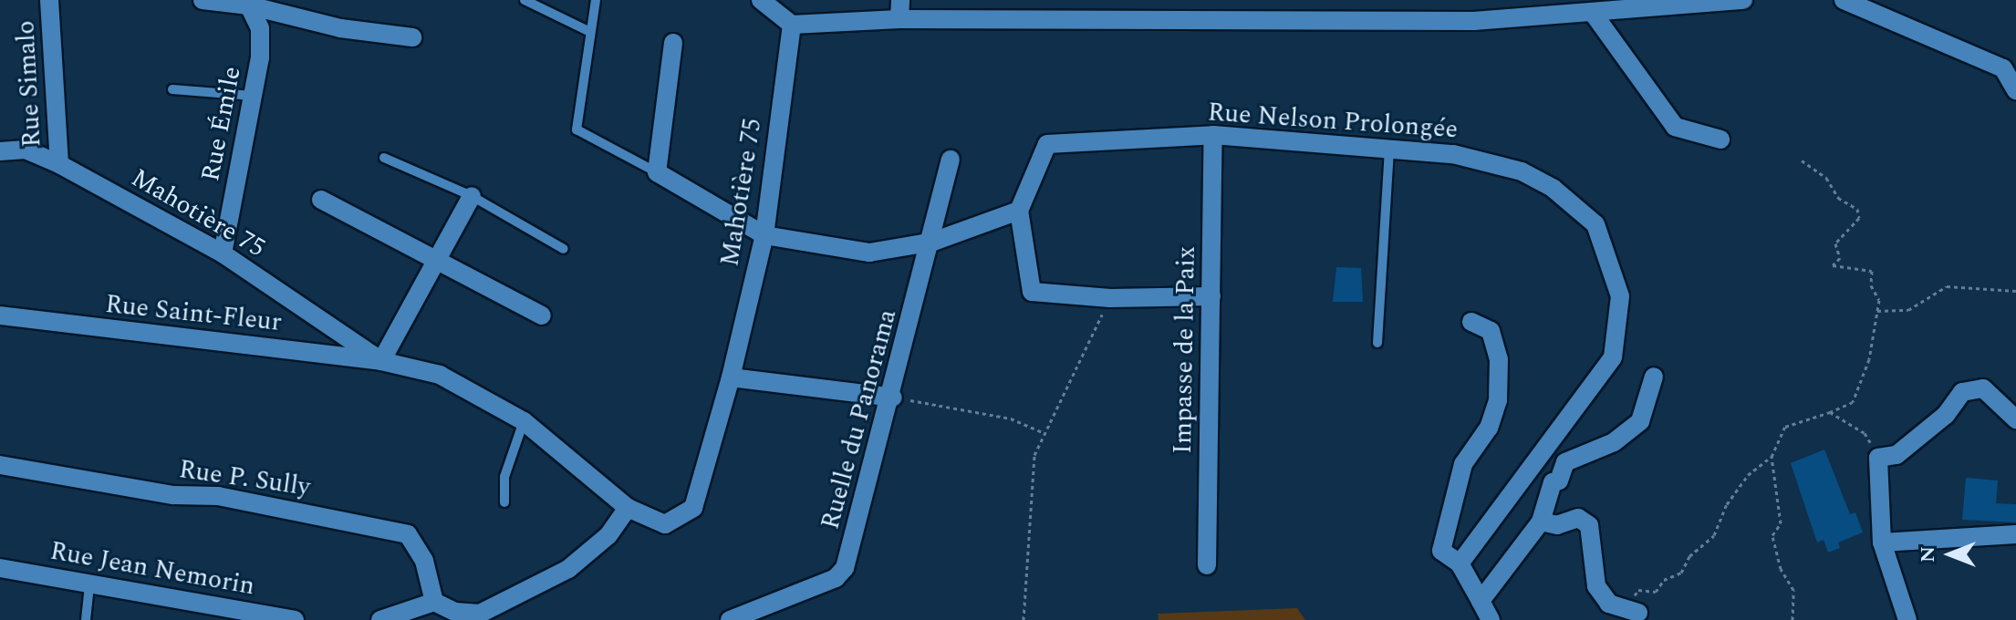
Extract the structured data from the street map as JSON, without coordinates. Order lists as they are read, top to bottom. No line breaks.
{"streets":{"street":["Rue Simalo","Rue Nelson Prolongée","Rue Émile","Mahotière 75","Rue Saint-Fleur","Impasse de la Paix","Ruelle du Panorama","Rue P. Sully","Rue Jean Nemorin"]},"crossings":[["Rue Simalo","Mahotière 75"],["Rue Nelson Prolongée","Impasse de la Paix"],["Rue Émile","Mahotière 75"],["Mahotière 75","Rue Saint-Fleur"]],"north":"left"}
